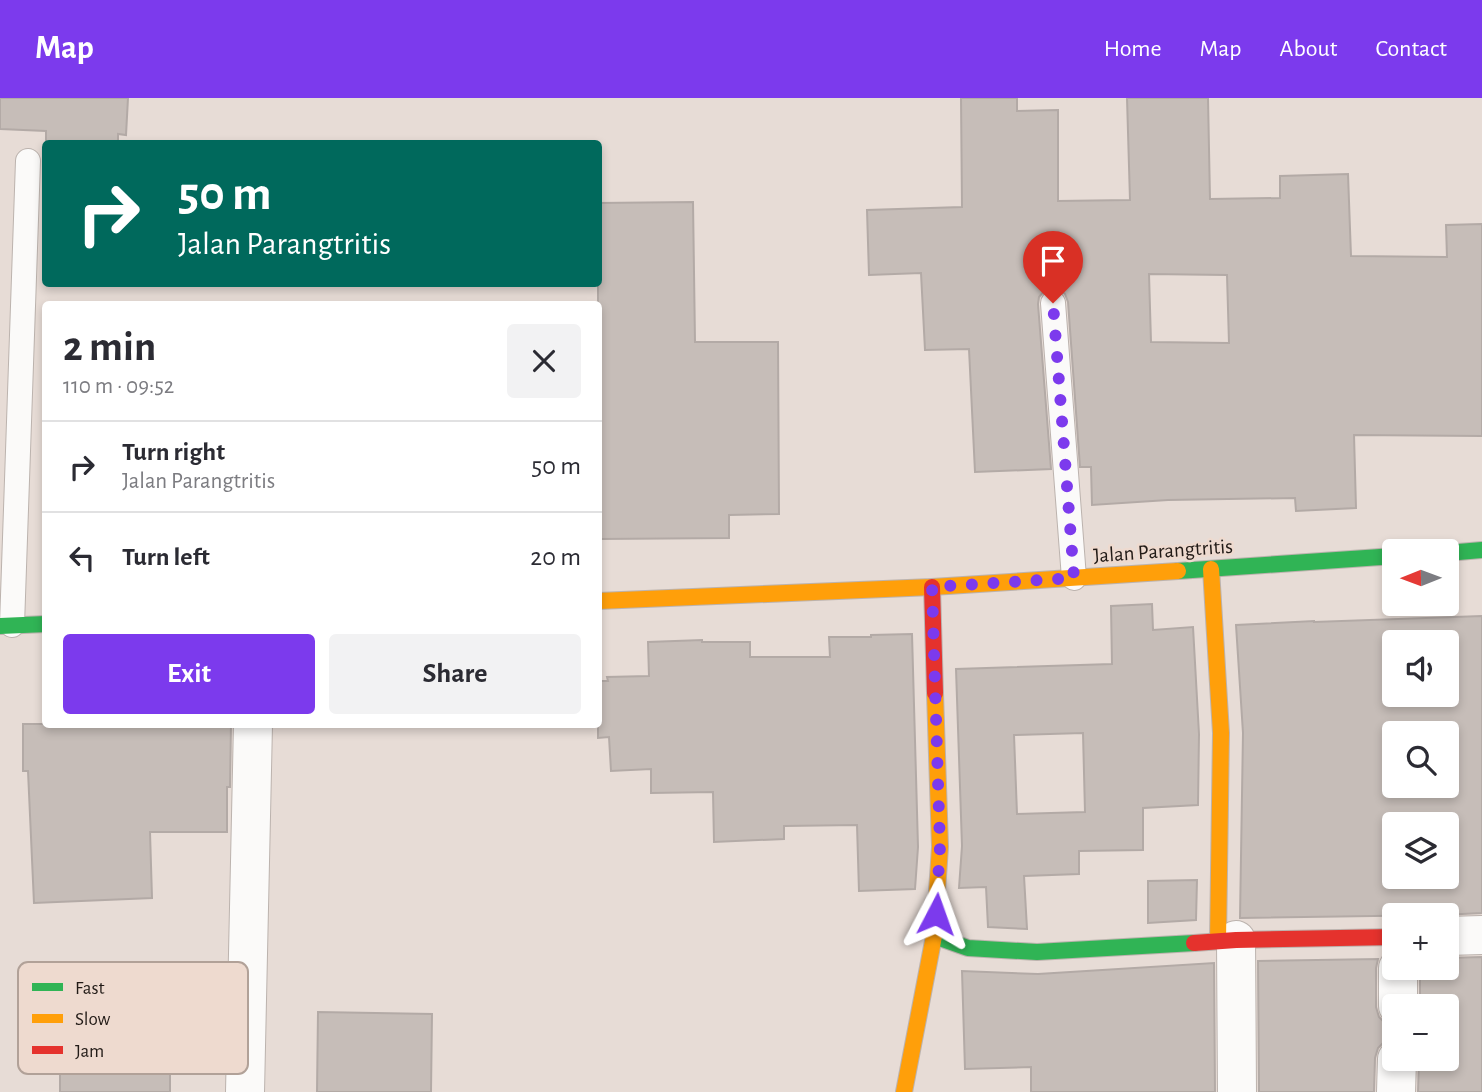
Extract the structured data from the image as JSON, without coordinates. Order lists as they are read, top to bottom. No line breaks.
{"streets":{"street":["Jalan Parangtritis"]},"legend":["Fast","Slow","Jam"],"north":"left","page":{"header":"Map","nav":["Home","Map","About","Contact"],"turn":["50 m","Jalan Parangtritis"],"heading":["2 min","110 m · 09:52"],"list":[{"name":"Turn right","note":"Jalan Parangtritis","value":"50 m"},{"name":"Turn left","value":"20 m"}],"map_buttons":["+","−"],"buttons":["Exit","Share"]}}
